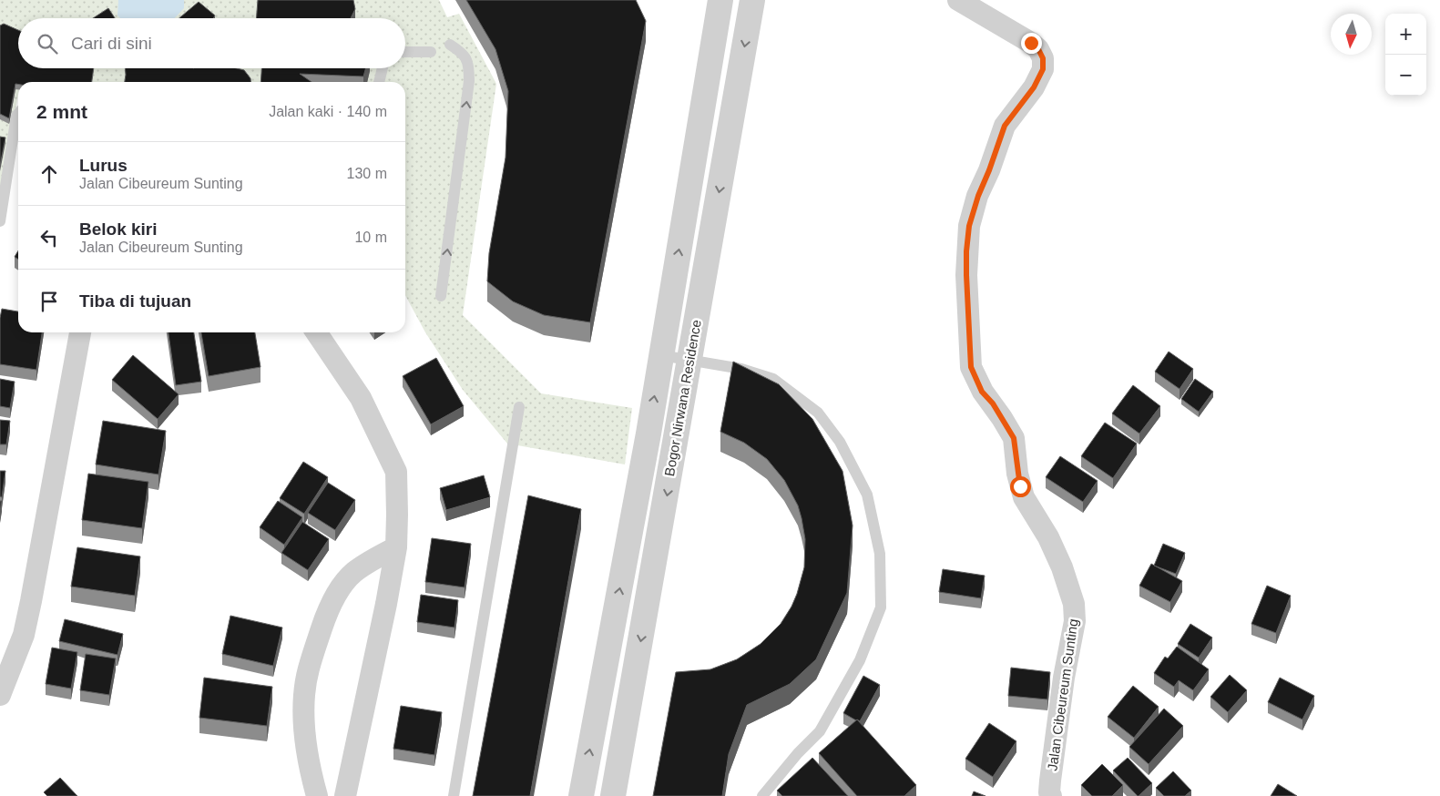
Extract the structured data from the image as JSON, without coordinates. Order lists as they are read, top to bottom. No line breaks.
{"streets":{"street":["Bogor Nirwana Residence","Jalan Cibeureum Sunting"]},"north":"bottom","page":{"map_buttons":["+","−"],"search":"Cari di sini","heading":["2 mnt","Jalan kaki · 140 m"],"list":[["Lurus","Jalan Cibeureum Sunting","130 m"],["Belok kiri","Jalan Cibeureum Sunting","10 m"],"Tiba di tujuan"]}}
